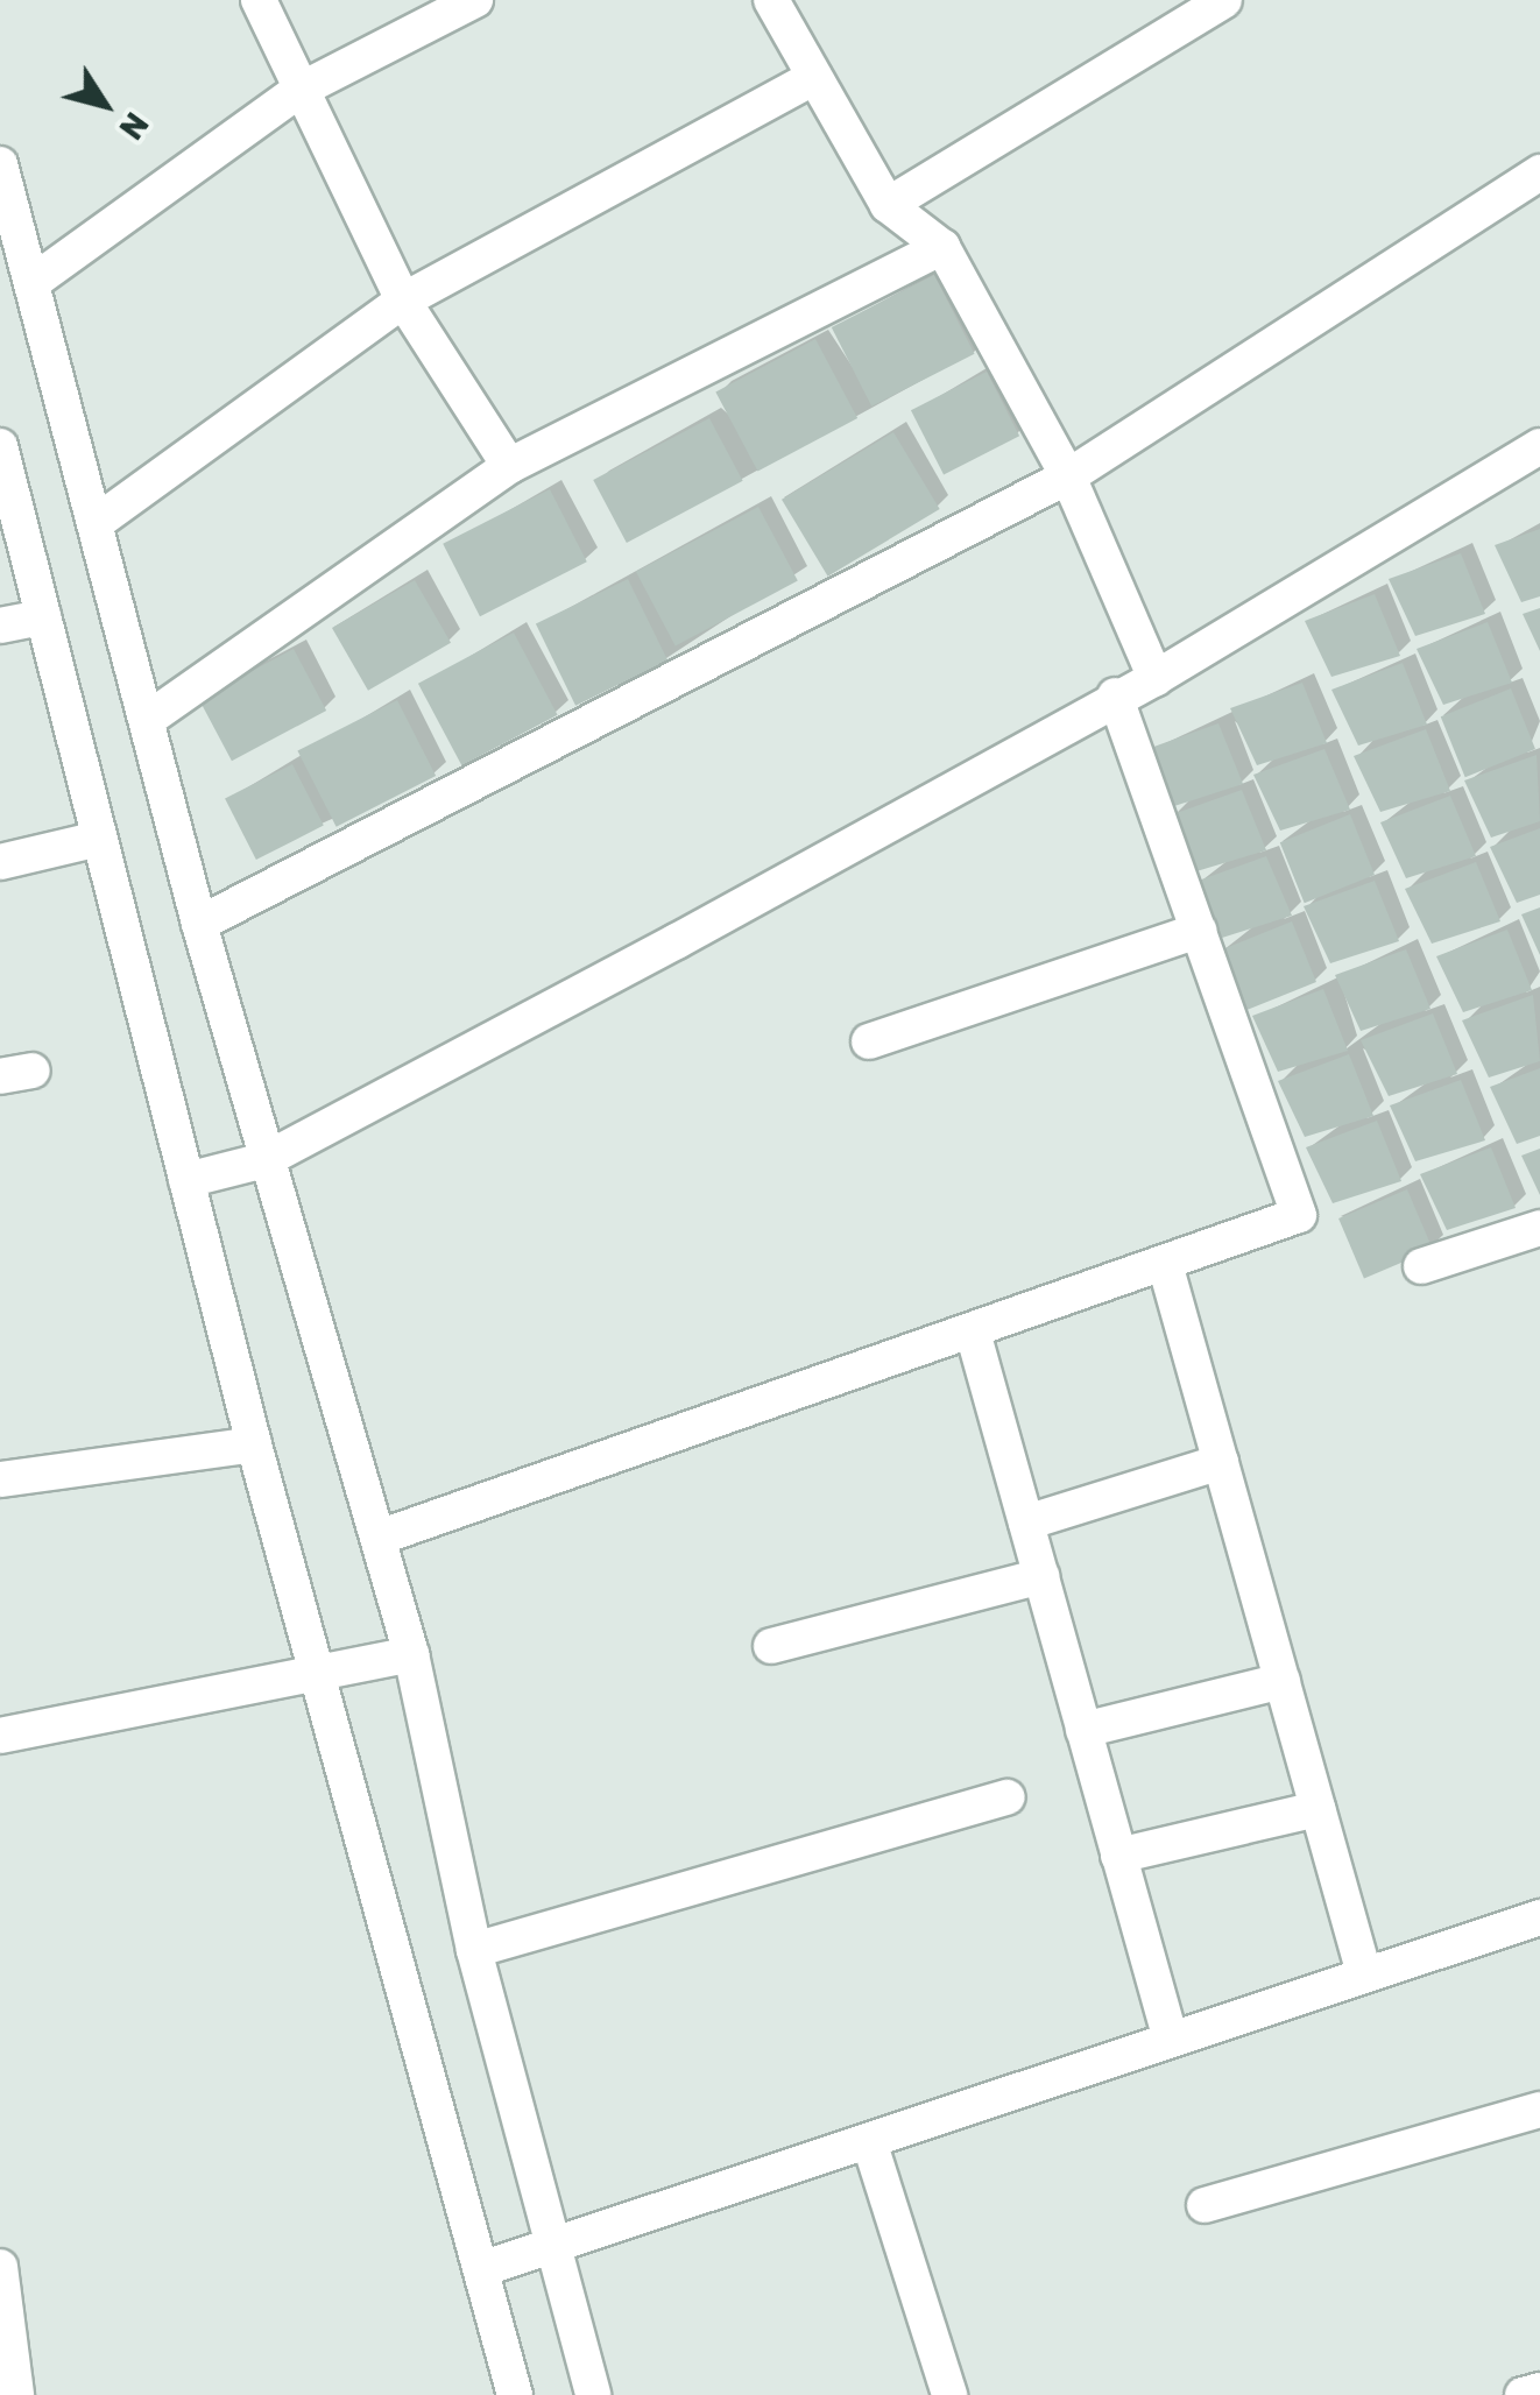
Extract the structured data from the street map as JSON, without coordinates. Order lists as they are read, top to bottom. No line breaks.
{"north":"bottom right"}
